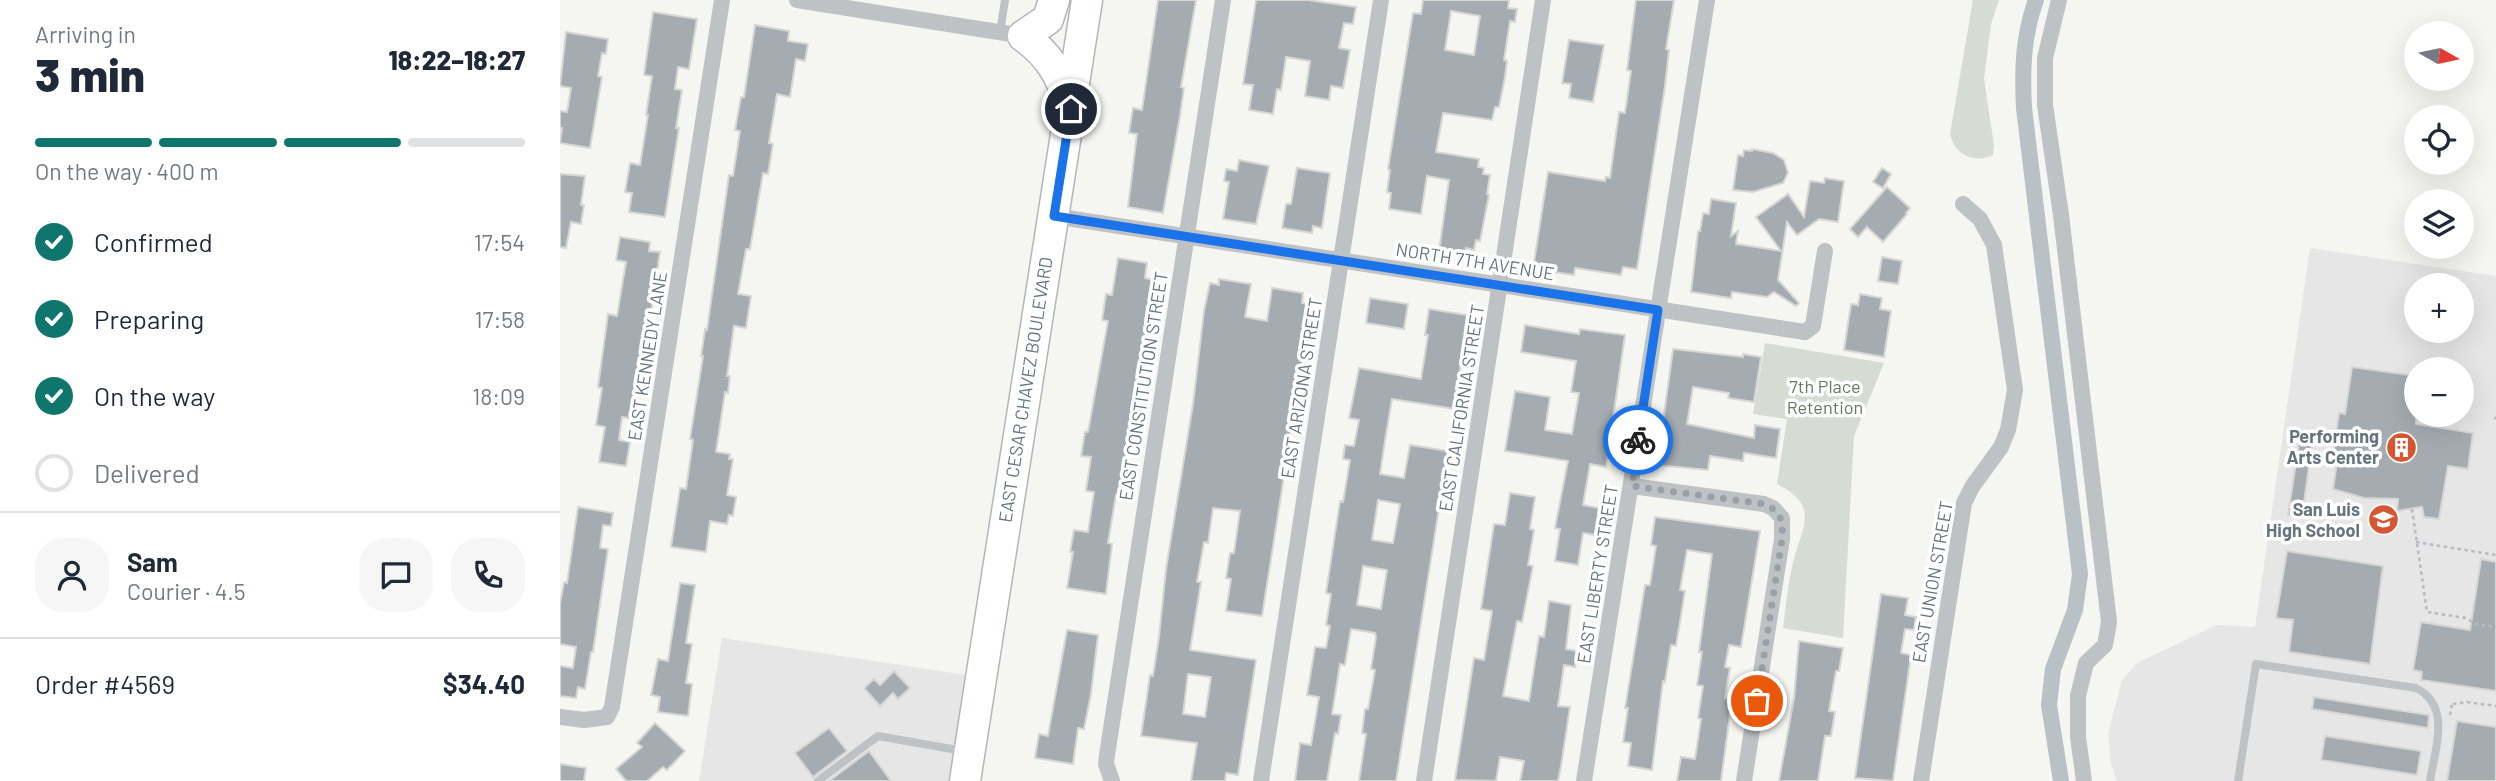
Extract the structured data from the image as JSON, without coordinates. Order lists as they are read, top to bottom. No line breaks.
{"streets":{"highway":["EAST CESAR CHAVEZ BOULEVARD"],"street":["NORTH 7TH AVENUE","EAST KENNEDY LANE","EAST CONSTITUTION STREET","EAST ARIZONA STREET","EAST CALIFORNIA STREET","EAST LIBERTY STREET","EAST UNION STREET"]},"crossings":[["NORTH 7TH AVENUE","EAST CONSTITUTION STREET"],["NORTH 7TH AVENUE","EAST ARIZONA STREET"],["NORTH 7TH AVENUE","EAST CESAR CHAVEZ BOULEVARD"],["NORTH 7TH AVENUE","EAST CALIFORNIA STREET"],["NORTH 7TH AVENUE","EAST LIBERTY STREET"]],"parks":["7th Place Retention"],"places":{"building":["Performing Arts Center"],"school or university":["San Luis High School"]},"north":"right","page":{"heading":["3 min","Arriving in","18:22–18:27"],"panel":["Sam","Courier · 4.5","Order #4569","$34.40"],"map_buttons":["+","−"],"bar":"On the way · 400 m","list":[["Confirmed","17:54"],["Preparing","17:58"],["On the way","18:09"],"Delivered"]}}
